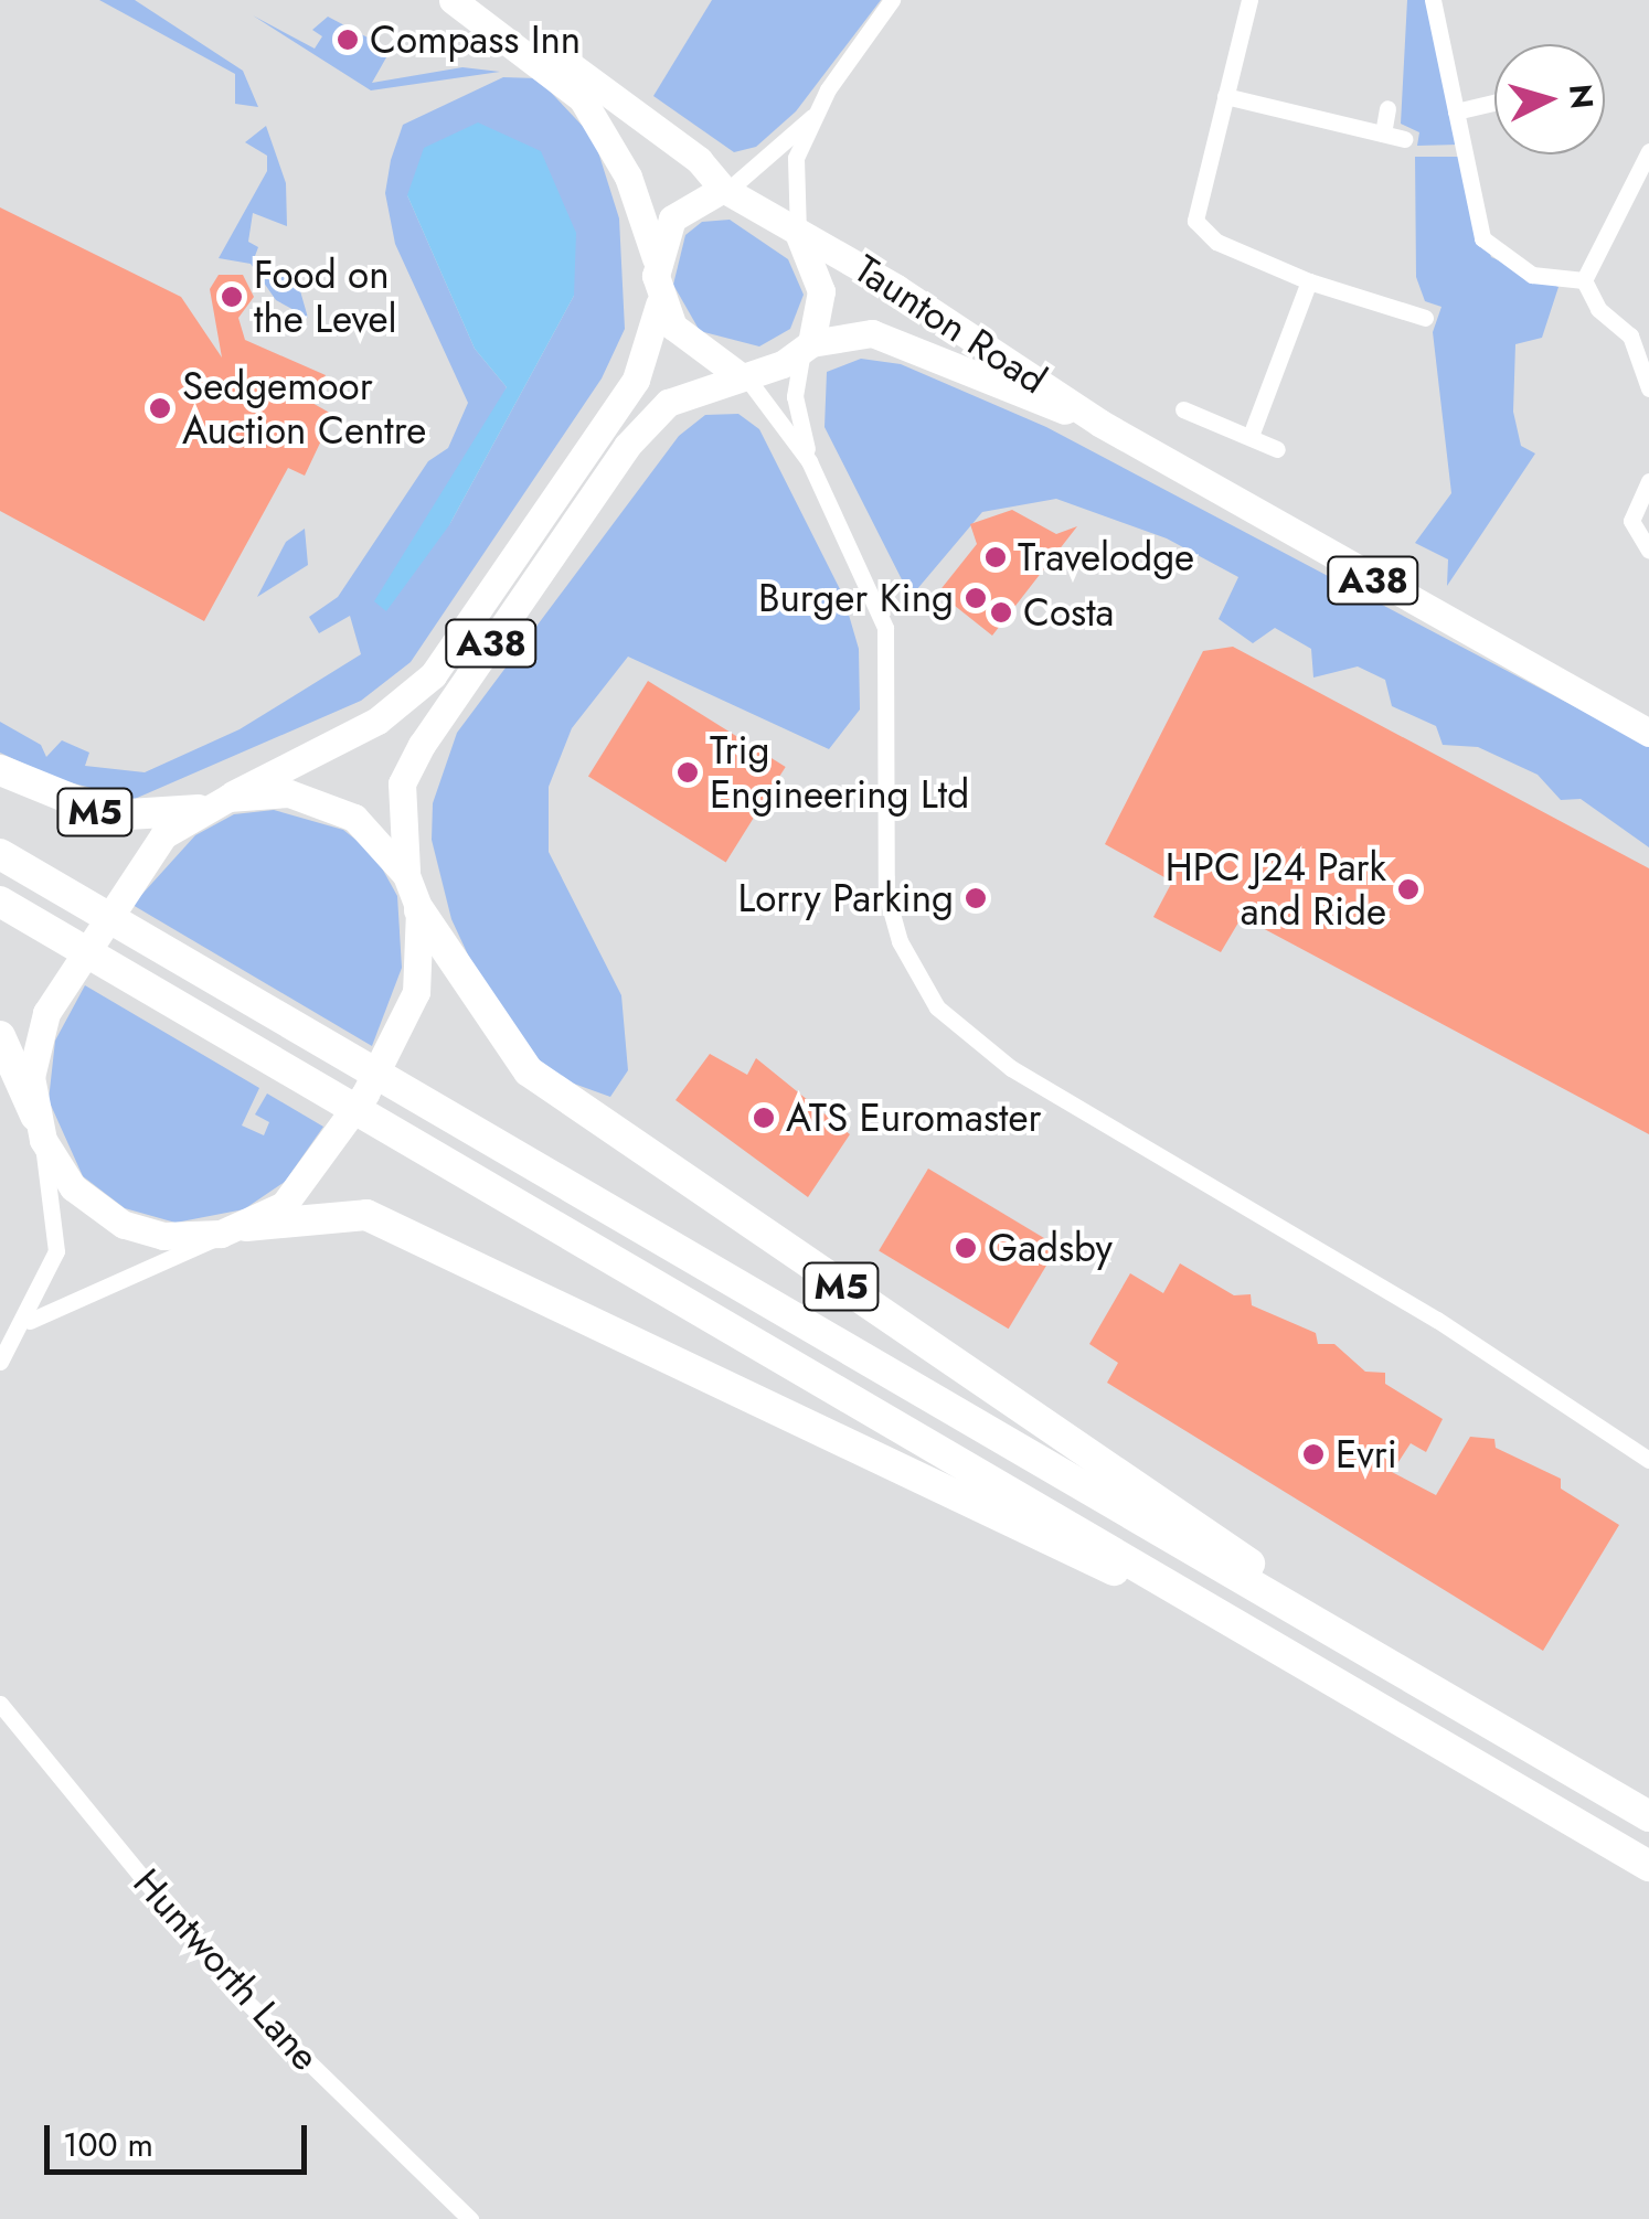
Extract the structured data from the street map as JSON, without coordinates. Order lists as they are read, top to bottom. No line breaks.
{"streets":{"highway":["M5"],"main road":["Taunton Road","A38"],"street":["Huntworth Lane"]},"crossings":[["Taunton Road","A38"]],"places":["Compass Inn","Food on the Level","Sedgemoor Auction Centre","Travelodge","Burger King","Costa","Trig Engineering Ltd","HPC J24 Park and Ride","Lorry Parking","ATS Euromaster","Gadsby","Evri"],"scale_bar":"100 m","north":"right"}
